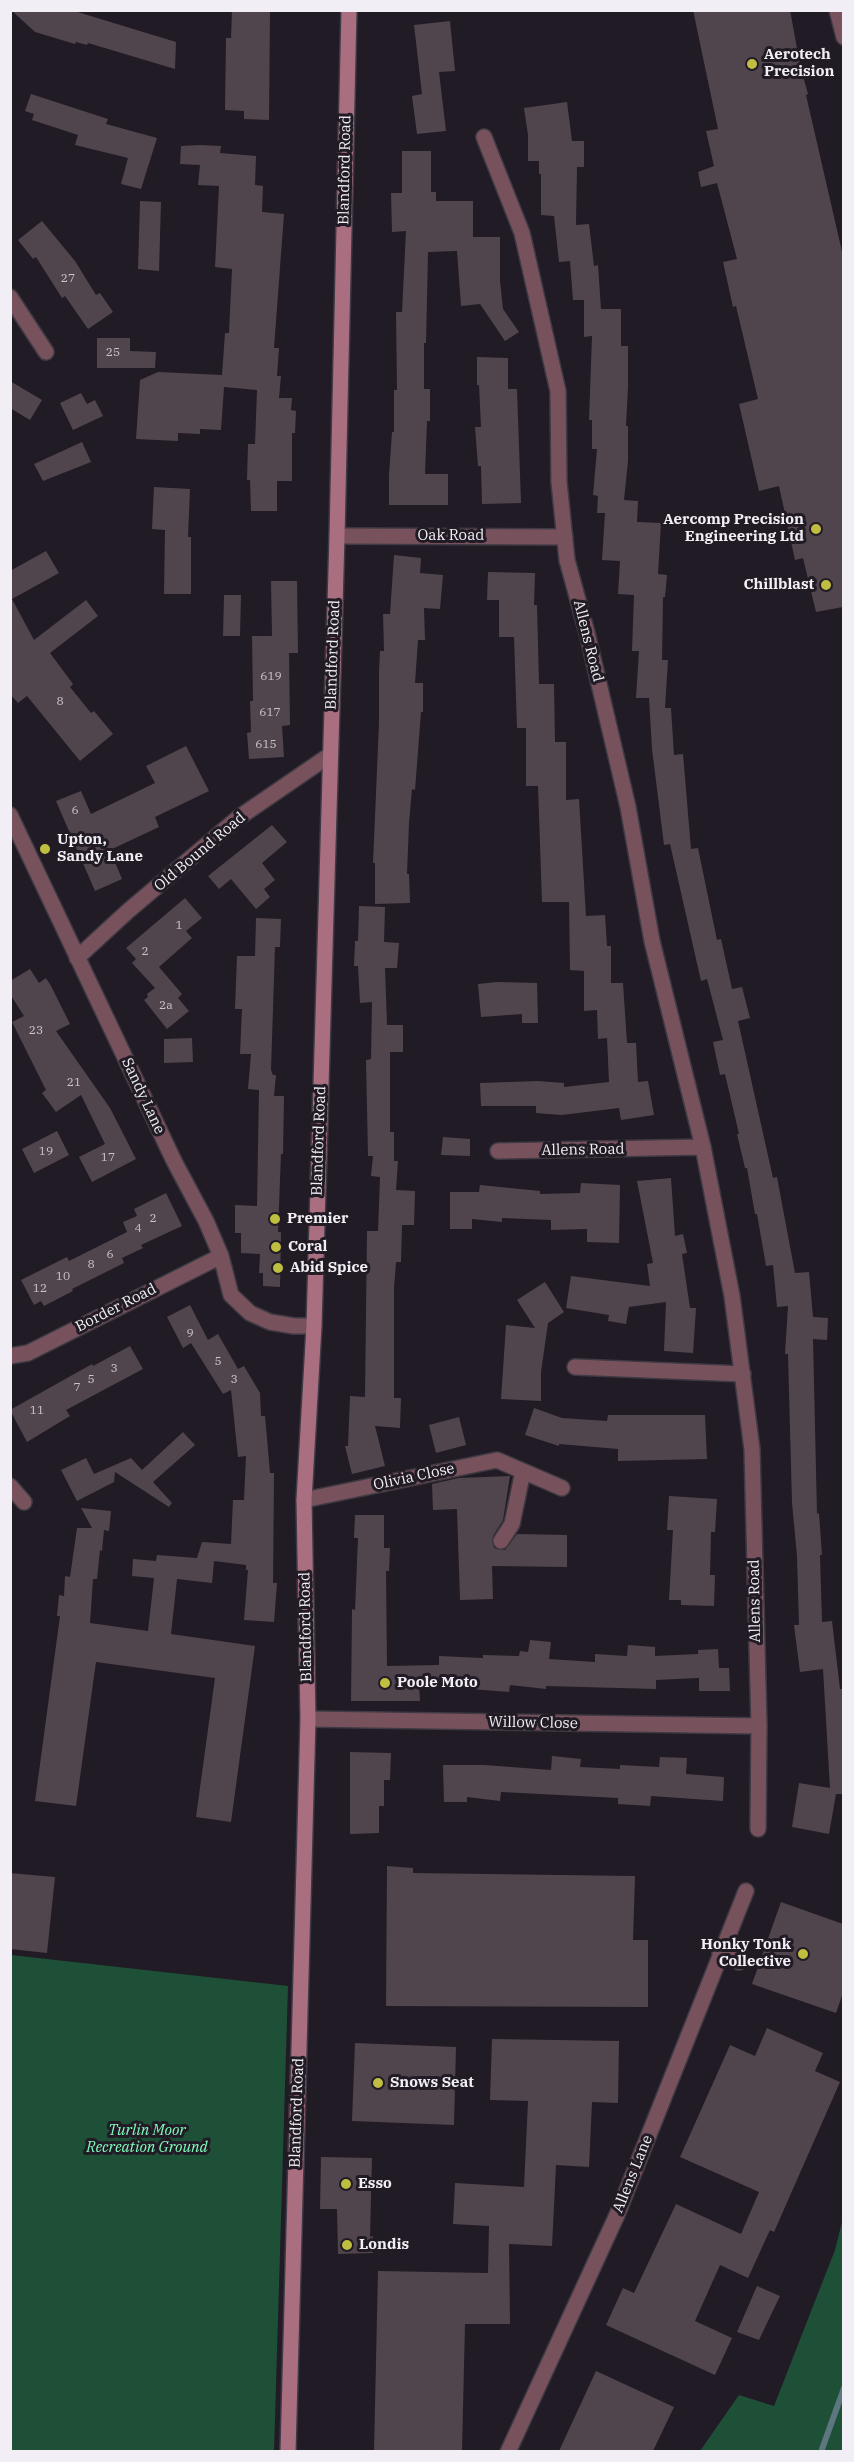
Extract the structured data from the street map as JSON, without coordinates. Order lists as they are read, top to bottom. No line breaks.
{"streets":{"main road":["Blandford Road"],"street":["Oak Road","Allens Road","Old Bound Road","Sandy Lane","Border Road","Olivia Close","Willow Close","Allens Lane"]},"crossings":[["Blandford Road","Oak Road"],["Blandford Road","Old Bound Road"],["Blandford Road","Sandy Lane"],["Blandford Road","Olivia Close"],["Blandford Road","Willow Close"],["Oak Road","Allens Road"],["Allens Road","Willow Close"],["Old Bound Road","Sandy Lane"],["Sandy Lane","Border Road"]],"parks":["Turlin Moor Recreation Ground"],"places":["Aerotech Precision","Aercomp Precision Engineering Ltd","Chillblast","Upton, Sandy Lane","Premier","Coral","Abid Spice","Poole Moto","Honky Tonk Collective","Snows Seat","Esso","Londis"],"house_numbers":["27","25","619","8","617","615","6","1","2","2a","23","21","19","17","2","4","6","8","10","12","9","5","3","5","3","7","11"]}
